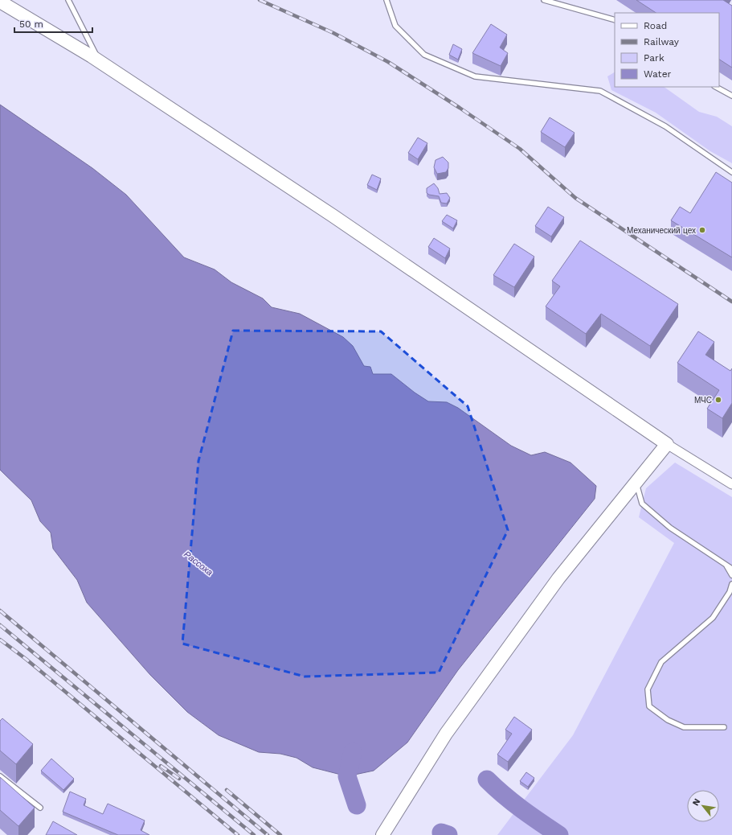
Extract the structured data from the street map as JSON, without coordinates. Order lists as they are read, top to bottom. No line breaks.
{"water":["Рассоха"],"places":["Механический цех","МЧС"],"legend":["Road","Railway","Park","Water"],"scale_bar":"50 m","north":"top left"}
